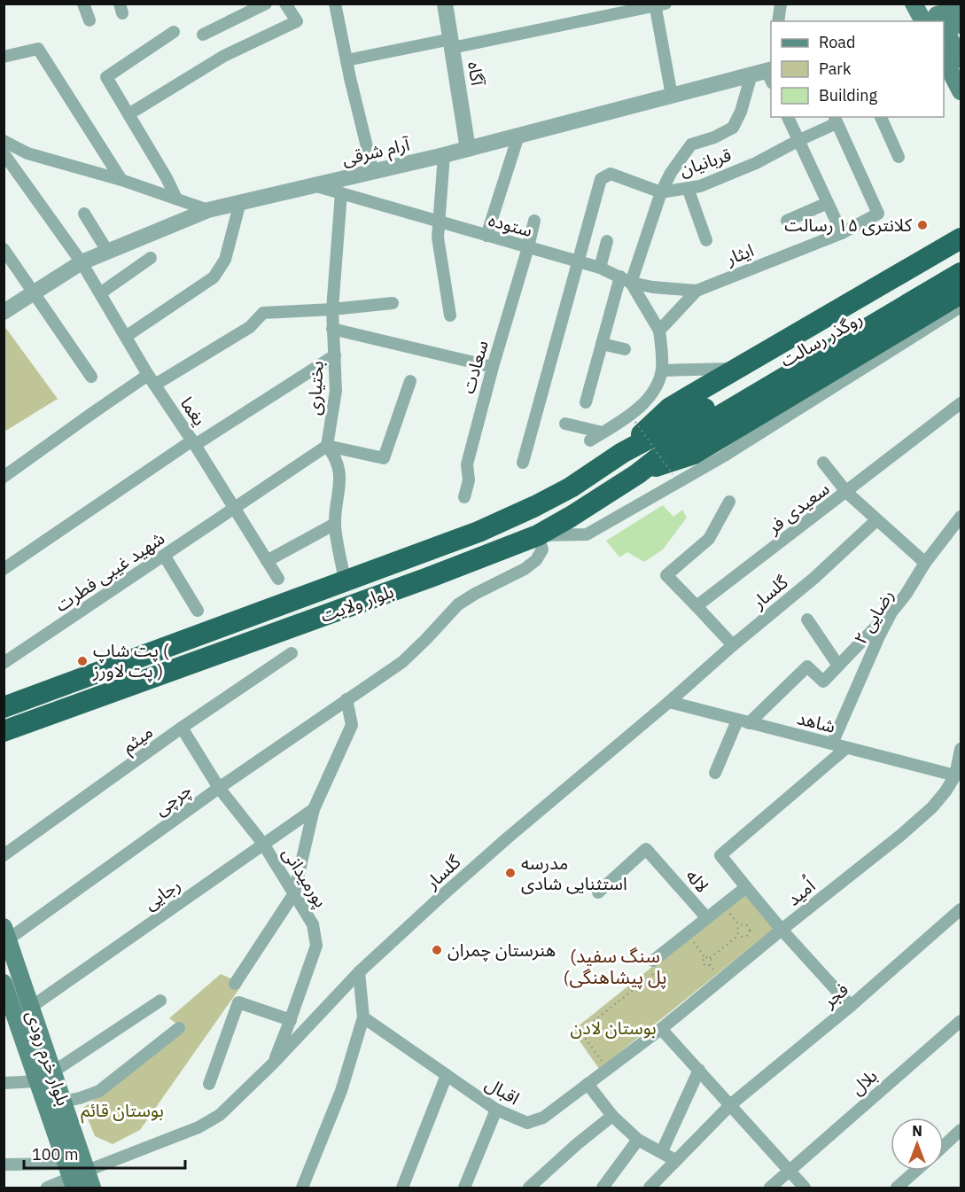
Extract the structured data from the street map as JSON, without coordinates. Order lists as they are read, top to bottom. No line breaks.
{"streets":{"highway":["روگذر رسالت","بلوار ولایت"],"main road":["بلوار خرم رودی"],"street":["آگاه","آرام شرقی","قربانیان","ستوده","ایثار","سعادت","بختیاری","یغما","سعیدی فر","شهید غیبی فطرت","گلسار","رضایی ۲","شاهد","میثم","چرچی","پورمیدانی","لاله","اُمید","رجایی","فجر","بلال","اقبال"]},"crossings":[["آگاه","آرام شرقی"],["آرام شرقی","ستوده"],["آرام شرقی","یغما"],["قربانیان","ستوده"],["قربانیان","ایثار"],["ستوده","ایثار"],["ستوده","سعادت"],["ستوده","بختیاری"],["روگذر رسالت","بلوار ولایت"],["بختیاری","شهید غیبی فطرت"],["یغما","شهید غیبی فطرت"],["گلسار","شاهد"],["گلسار","پورمیدانی"],["گلسار","بلوار خرم رودی"],["بلوار ولایت","چرچی"],["رضایی ۲","شاهد"],["شاهد","لاله"],["شاهد","اُمید"],["میثم","پورمیدانی"],["چرچی","پورمیدانی"],["چرچی","بلوار خرم رودی"],["پورمیدانی","رجایی"],["اُمید","اقبال"],["رجایی","بلوار خرم رودی"]],"districts":["(سنگ سفید (پل پیشاهنگی"],"parks":["بوستان لادن","بوستان قائم"],"places":["کلانتری ۱۵ رسالت","پت شاپ ( پت لاورز )","مدرسه استثنایی شادی","هنرستان چمران"],"legend":["Road","Park","Building"],"scale_bar":"100 m","north":"top"}
